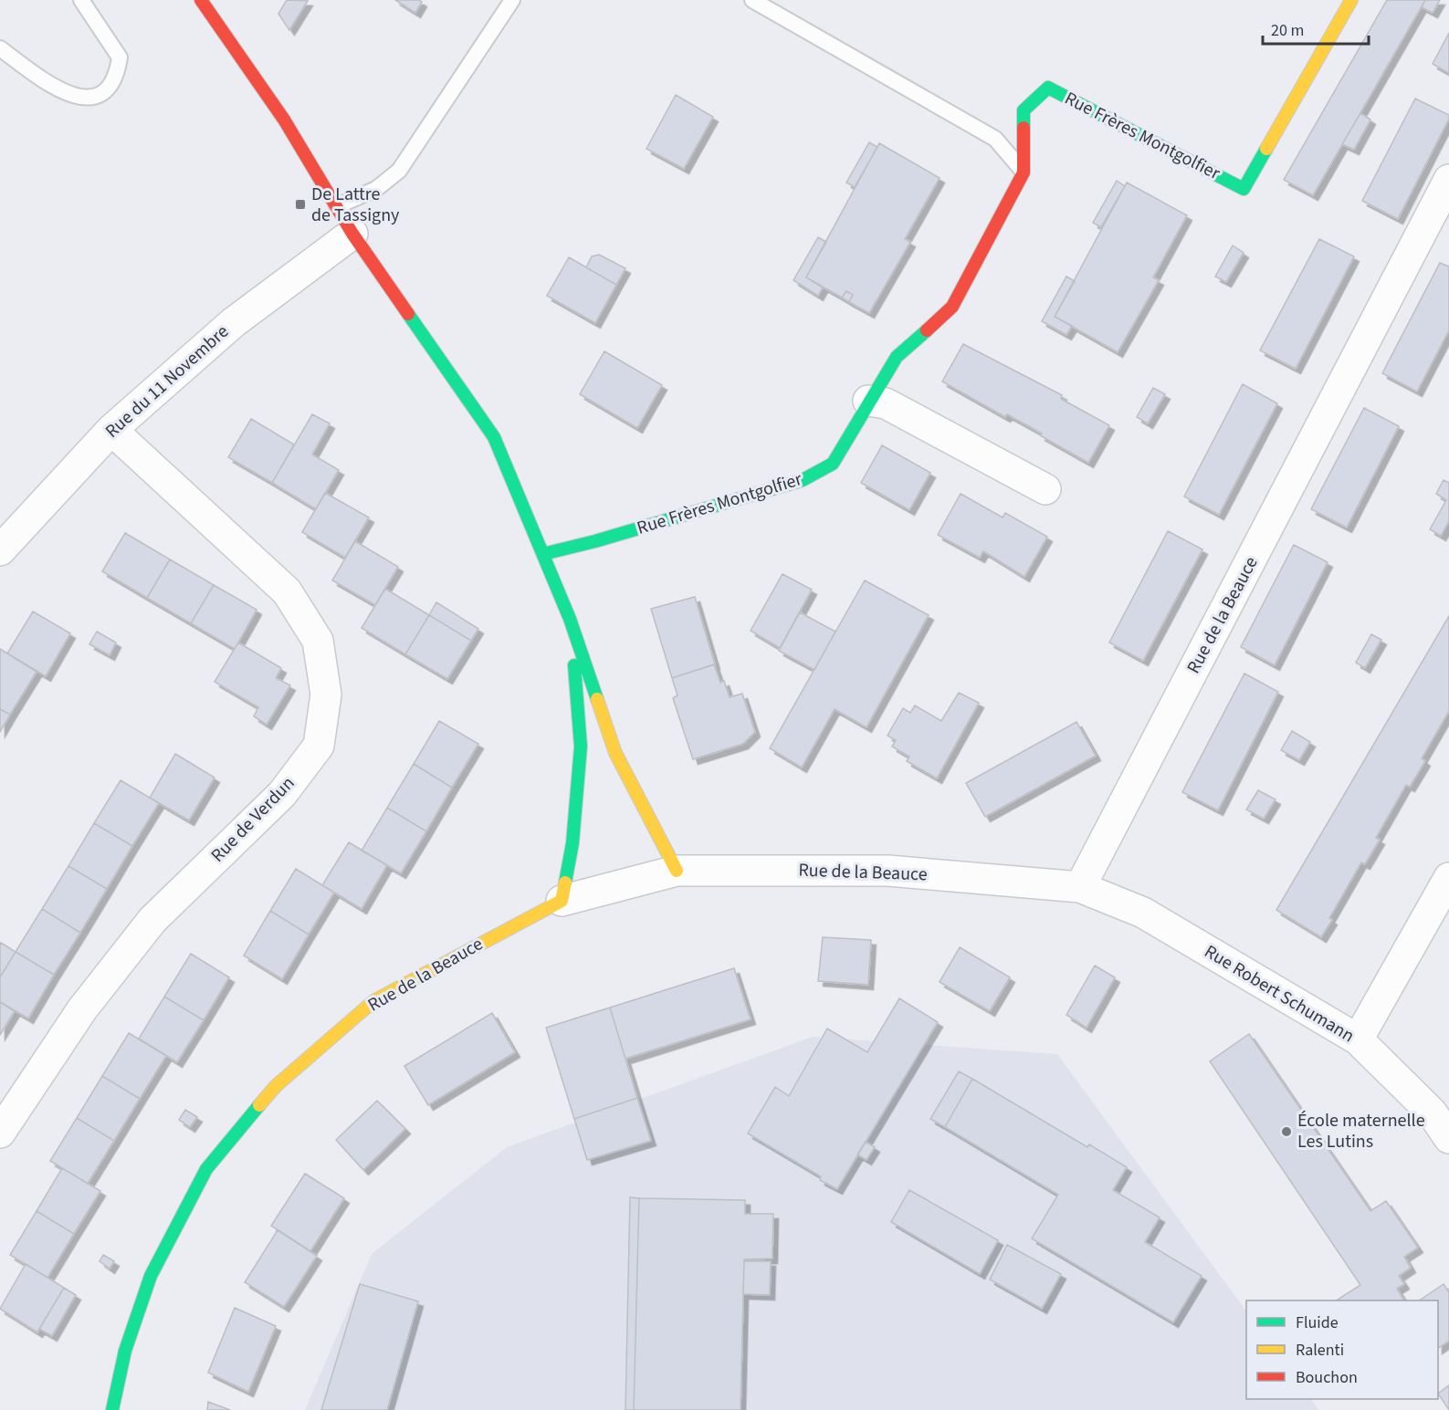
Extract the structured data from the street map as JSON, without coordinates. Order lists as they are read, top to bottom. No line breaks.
{"streets":{"street":["Rue Frères Montgolfier","Rue du 11 Novembre","Rue de la Beauce","Rue de Verdun","Rue Robert Schumann"]},"crossings":[["Rue du 11 Novembre","Rue de Verdun"],["Rue de la Beauce","Rue Robert Schumann"]],"places":{"transit":["De Lattre de Tassigny"],"other":["École maternelle Les Lutins"]},"legend":["Fluide","Ralenti","Bouchon"],"scale_bar":"20 m"}
